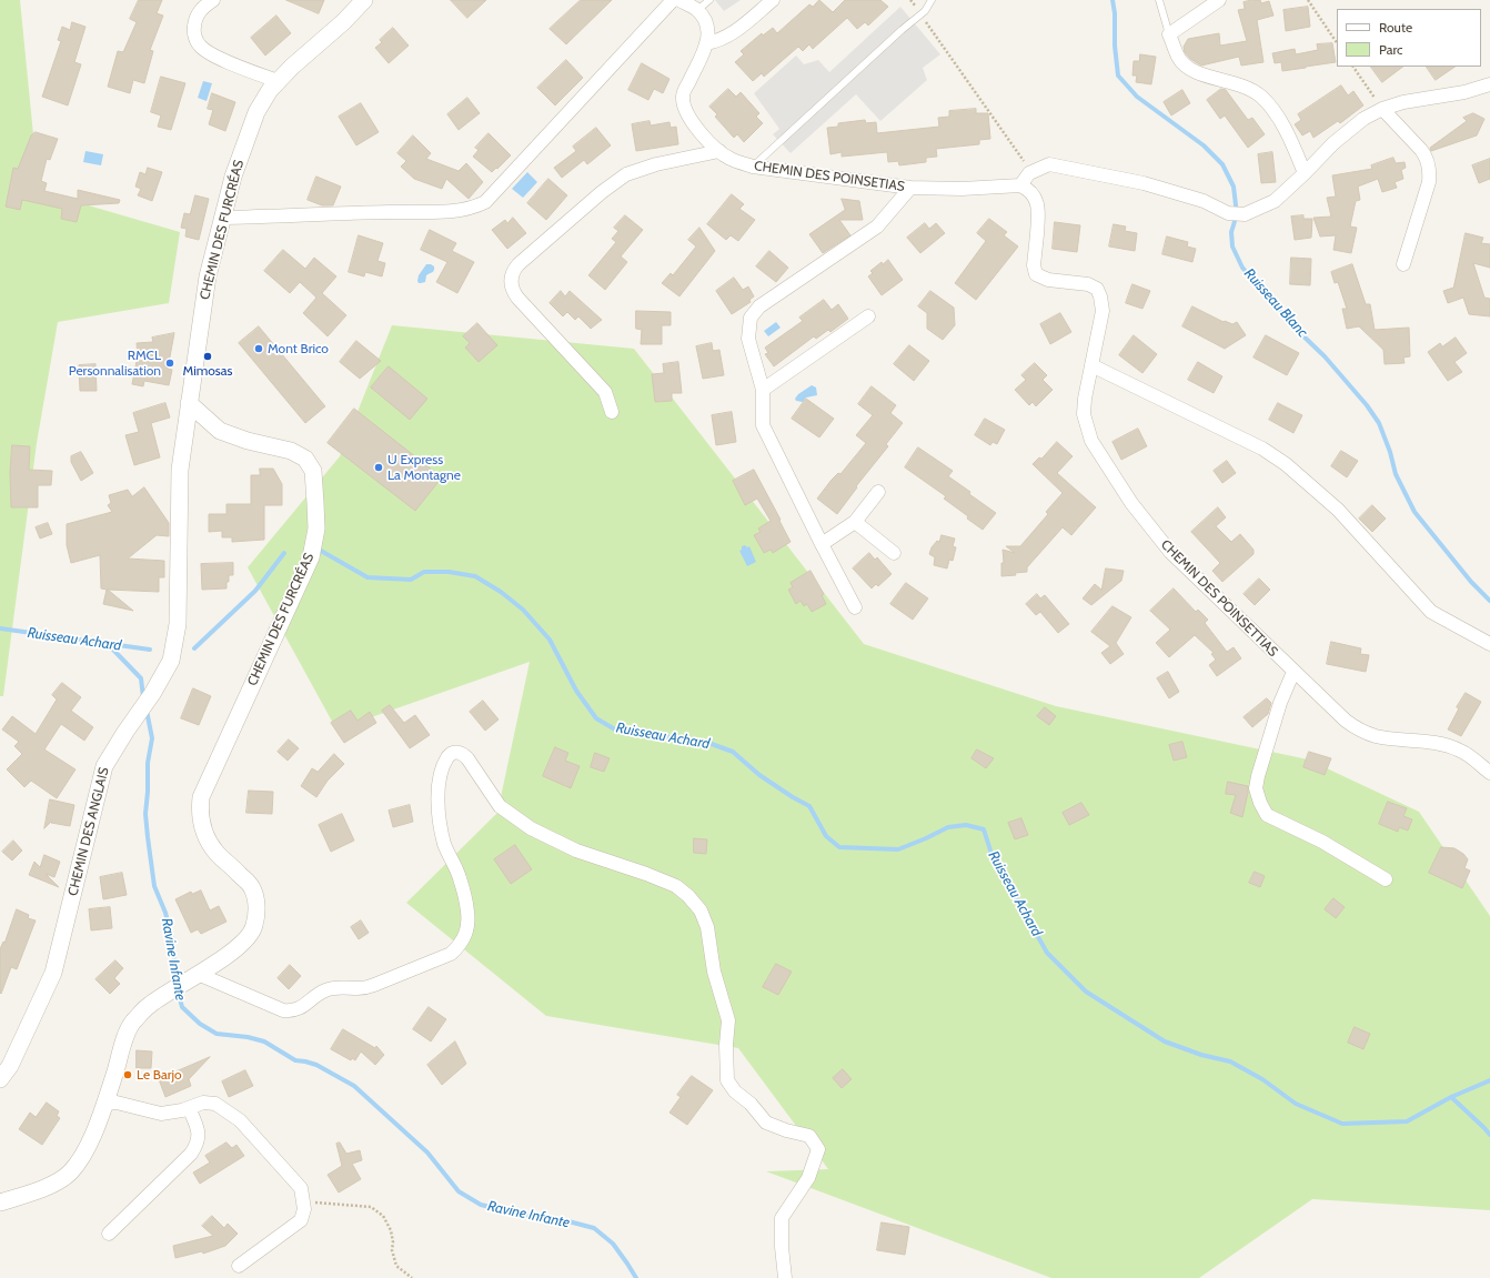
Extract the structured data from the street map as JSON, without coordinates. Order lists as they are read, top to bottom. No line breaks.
{"streets":{"street":["CHEMIN DES POINSETIAS","CHEMIN DES FURCRÉAS","CHEMIN DES POINSETTIAS","CHEMIN DES ANGLAIS"]},"crossings":[["CHEMIN DES POINSETIAS","CHEMIN DES POINSETTIAS"],["CHEMIN DES FURCRÉAS","CHEMIN DES ANGLAIS"]],"water":["Ruisseau Blanc","Ruisseau Achard","Ravine Infante"],"places":["Mont Brico","Mimosas","RMCL Personnalisation","U Express La Montagne","Le Barjo"],"legend":["Route","Parc"]}
